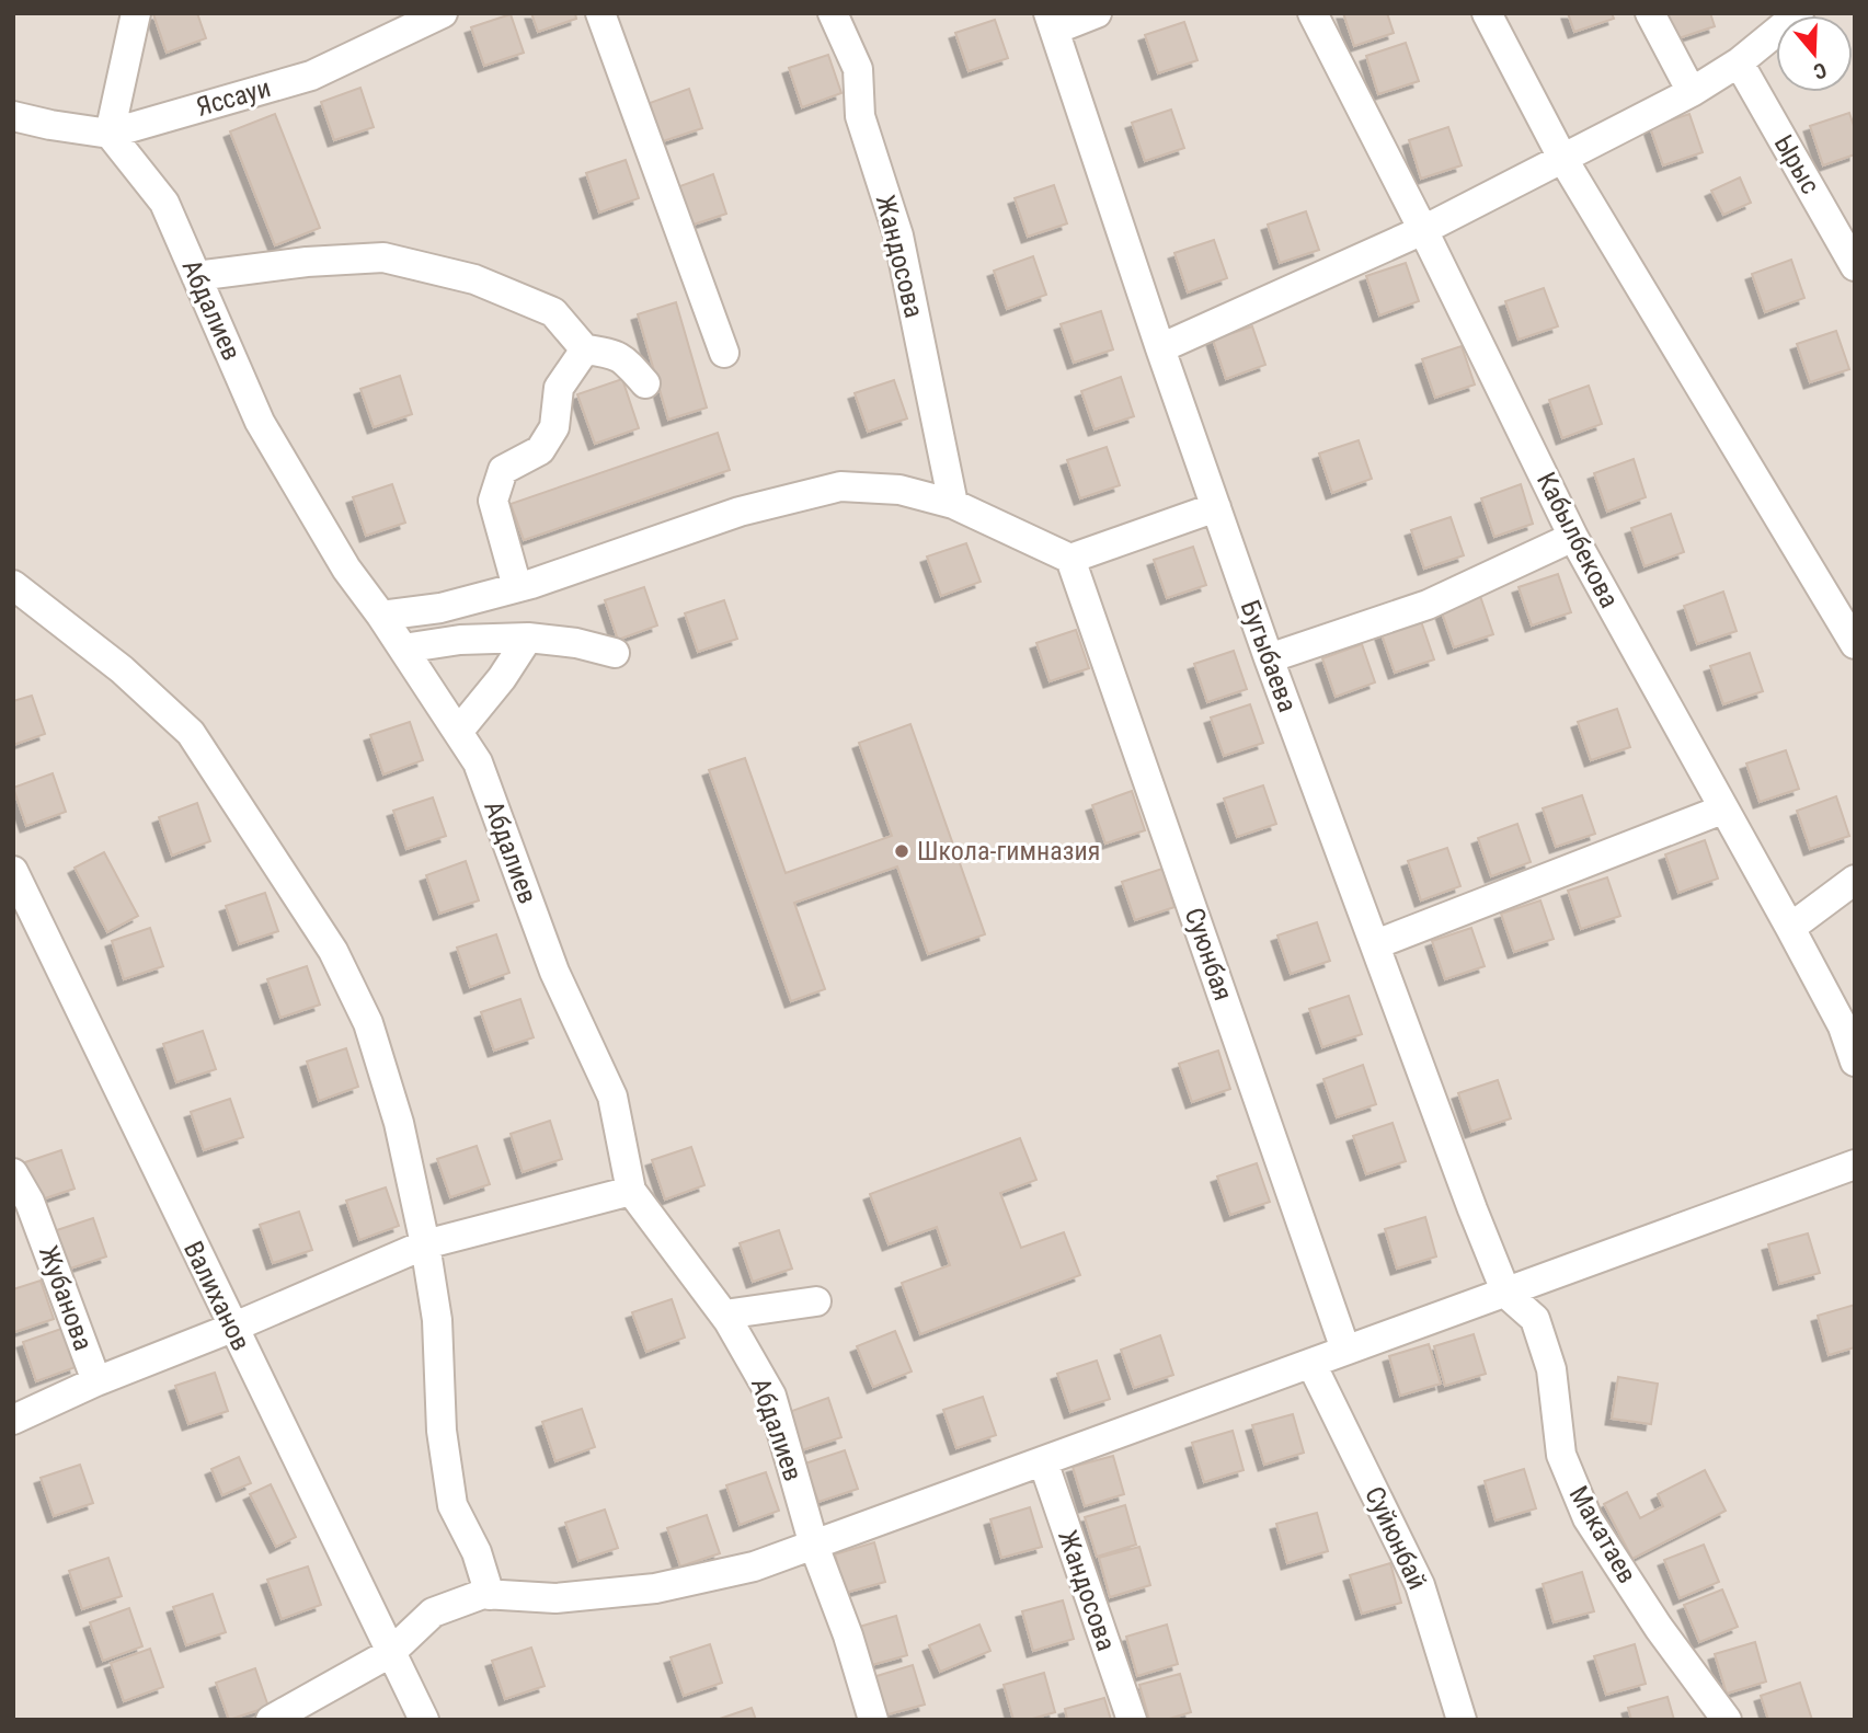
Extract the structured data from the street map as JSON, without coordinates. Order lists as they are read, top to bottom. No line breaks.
{"streets":{"street":["Яссауи","Ырыс","Жандосова","Абдалиев","Кабылбекова","Бугыбаева","Суюнбая","Валиханов","Жубанова","Макатаев","Суйюнбай"]},"crossings":[["Яссауи","Абдалиев"],["Бугыбаева","Макатаев"]],"places":["Школа-гимназия"],"north":"bottom"}
